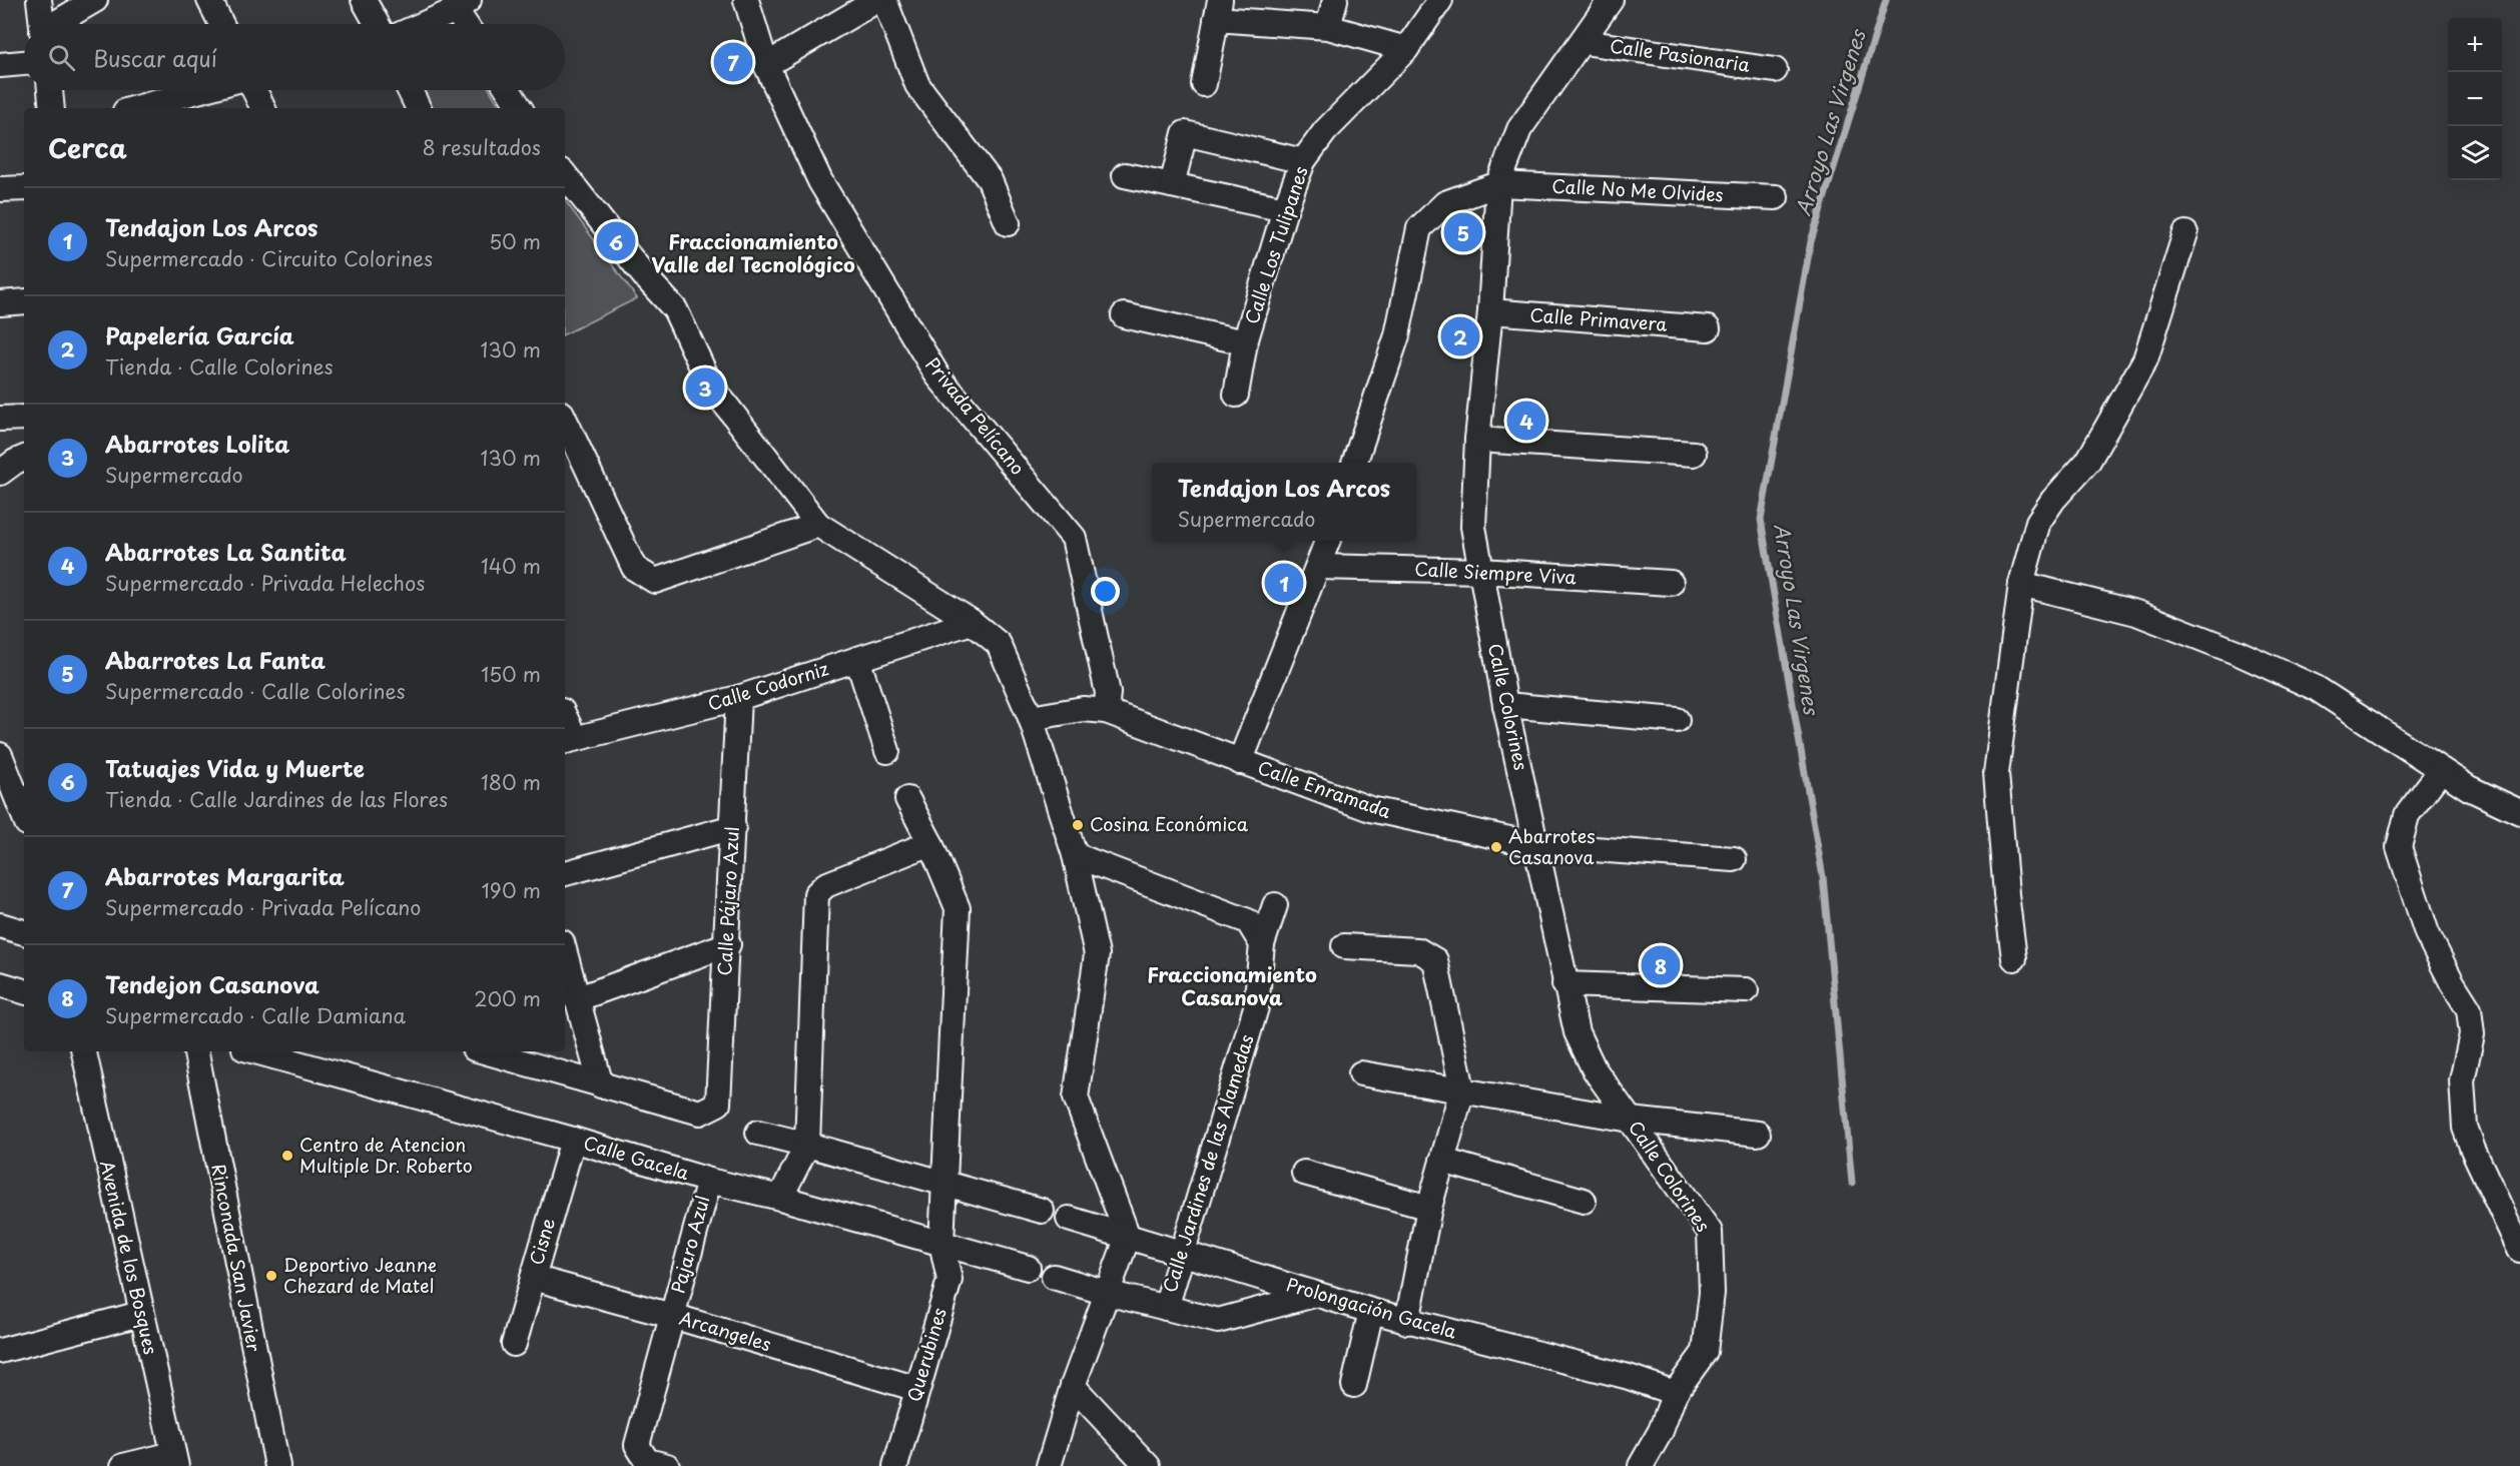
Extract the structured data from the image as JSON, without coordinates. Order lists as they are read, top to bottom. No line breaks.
{"streets":{"street":["Calle Pasionaria","Calle No Me Olvides","Calle Los Tulipanes","Calle Primavera","Privada Pelícano","Calle Siempre Viva","Calle Codorniz","Calle Colorines","Calle Enramada","Calle Pájaro Azul","Calle Gacela","Calle Jardines de las Alamedas","Cisne","Pajaro Azul","Avenida de los Bosques","Rinconada San Javier","Prolongación Gacela","Arcangeles","Querubines"]},"crossings":[["Calle Pasionaria","Calle Colorines"],["Calle No Me Olvides","Calle Colorines"],["Calle Primavera","Calle Colorines"],["Privada Pelícano","Calle Enramada"],["Calle Siempre Viva","Calle Colorines"],["Calle Codorniz","Calle Pájaro Azul"],["Calle Colorines","Calle Enramada"],["Calle Colorines","Prolongación Gacela"],["Calle Gacela","Cisne"],["Calle Gacela","Pajaro Azul"],["Calle Gacela","Querubines"],["Calle Jardines de las Alamedas","Prolongación Gacela"],["Cisne","Arcangeles"],["Pajaro Azul","Arcangeles"],["Arcangeles","Querubines"]],"districts":["Fraccionamiento Valle del Tecnológico","Fraccionamiento Casanova"],"water":["Arroyo Las Virgenes"],"places":["Cosina Económica","Abarrotes Casanova","Centro de Atencion Multiple Dr. Roberto","Deportivo Jeanne Chezard de Matel"],"page":{"map_buttons":["+","−"],"search":"Buscar aquí","pins":["7","5","6","2","3","4","1","8"],"heading":["Cerca","8 resultados"],"list":[{"mark":"1","name":"Tendajon Los Arcos","note":"Supermercado · Circuito Colorines","value":"50 m"},{"mark":"2","name":"Papelería García","note":"Tienda · Calle Colorines","value":"130 m"},{"mark":"3","name":"Abarrotes Lolita","note":"Supermercado","value":"130 m"},{"mark":"4","name":"Abarrotes La Santita","note":"Supermercado · Privada Helechos","value":"140 m"},{"mark":"5","name":"Abarrotes La Fanta","note":"Supermercado · Calle Colorines","value":"150 m"},{"mark":"6","name":"Tatuajes Vida y Muerte","note":"Tienda · Calle Jardines de las Flores","value":"180 m"},{"mark":"7","name":"Abarrotes Margarita","note":"Supermercado · Privada Pelícano","value":"190 m"},{"mark":"8","name":"Tendejon Casanova","note":"Supermercado · Calle Damiana","value":"200 m"}],"popup":["Tendajon Los Arcos","Supermercado"]}}
